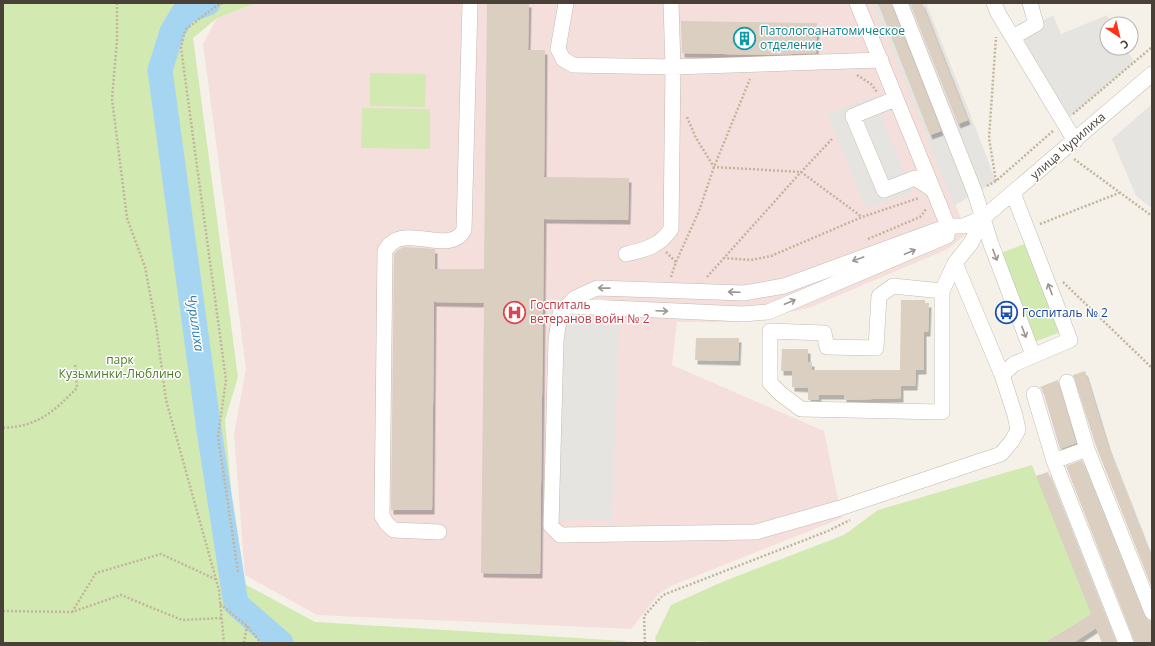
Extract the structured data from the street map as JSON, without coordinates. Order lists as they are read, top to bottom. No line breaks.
{"streets":{"street":["улица Чурилиха"]},"water":["Чурилиха"],"parks":["парк Кузьминки-Люблино"],"places":{"building":["Патологоанатомическое отделение"],"hospital":["Госпиталь ветеранов войн № 2"],"bus stop":["Госпиталь № 2"]},"north":"bottom right"}
